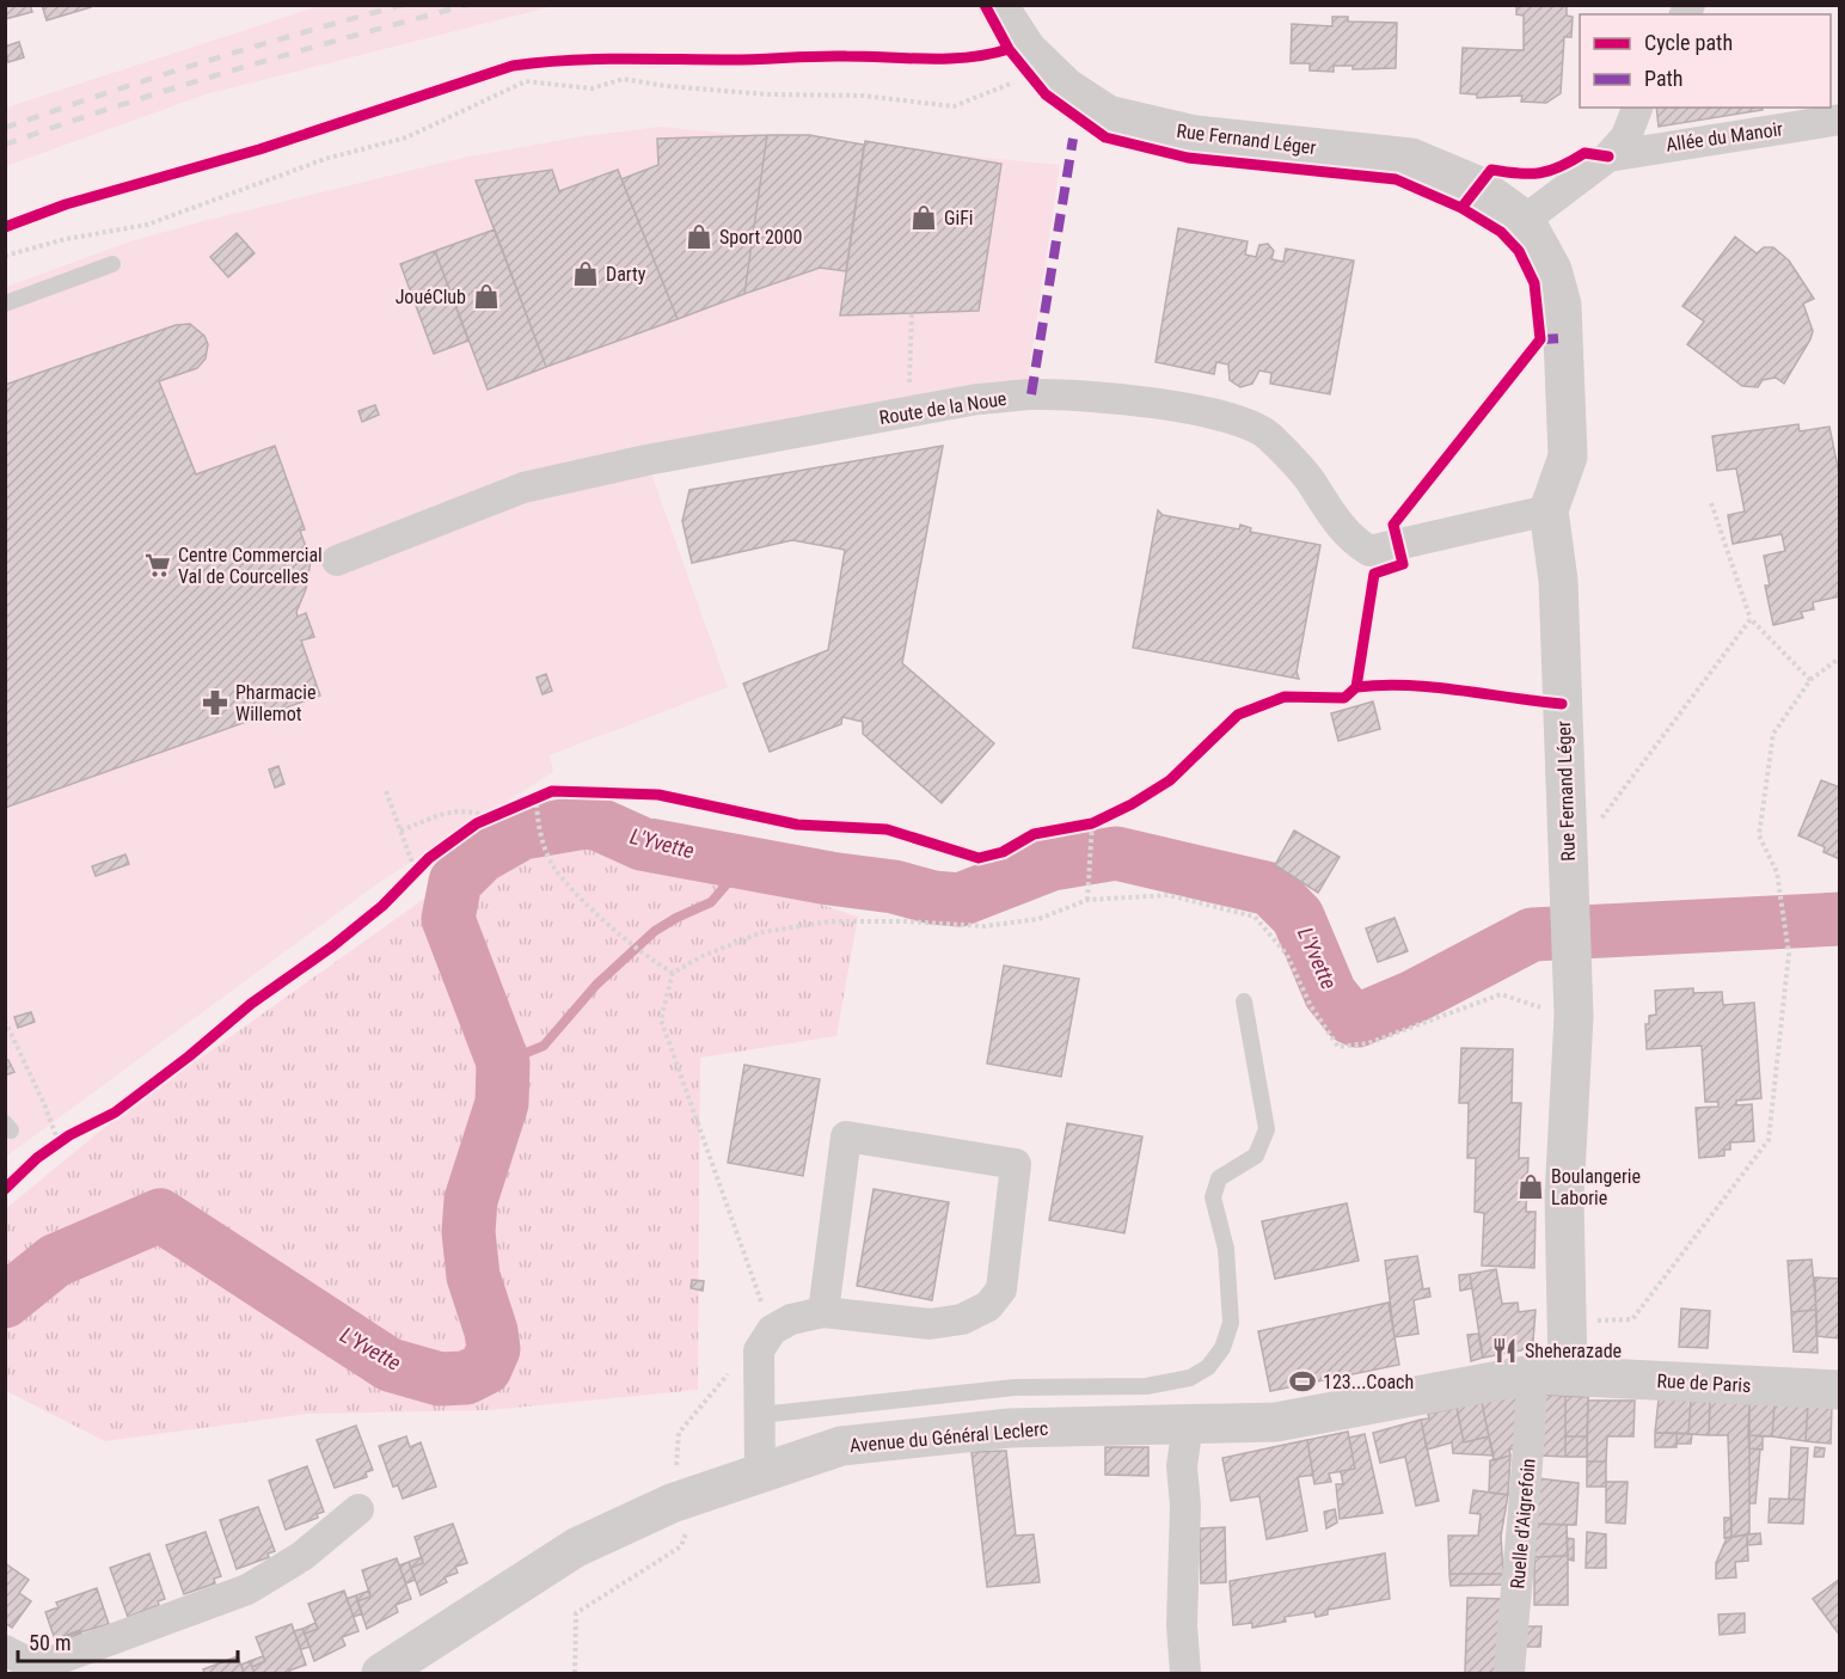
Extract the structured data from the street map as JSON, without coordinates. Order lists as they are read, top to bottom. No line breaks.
{"streets":{"street":["Allée du Manoir","Rue Fernand Léger","Route de la Noue","Rue de Paris","Avenue du Général Leclerc","Ruelle d'Aigrefoin"]},"crossings":[["Rue Fernand Léger","Route de la Noue"],["Rue Fernand Léger","Rue de Paris"],["Rue Fernand Léger","Avenue du Général Leclerc"],["Rue Fernand Léger","Ruelle d'Aigrefoin"],["Rue de Paris","Avenue du Général Leclerc"],["Rue de Paris","Ruelle d'Aigrefoin"],["Avenue du Général Leclerc","Ruelle d'Aigrefoin"]],"water":["L'Yvette"],"places":{"shop":["GiFi","Sport 2000","Darty","JouéClub","Boulangerie Laborie"],"supermarket":["Centre Commercial Val de Courcelles"],"pharmacy":["Pharmacie Willemot"],"restaurant":["Sheherazade"],"sports":["123...Coach"]},"legend":["Cycle path","Path"],"scale_bar":"50 m"}
